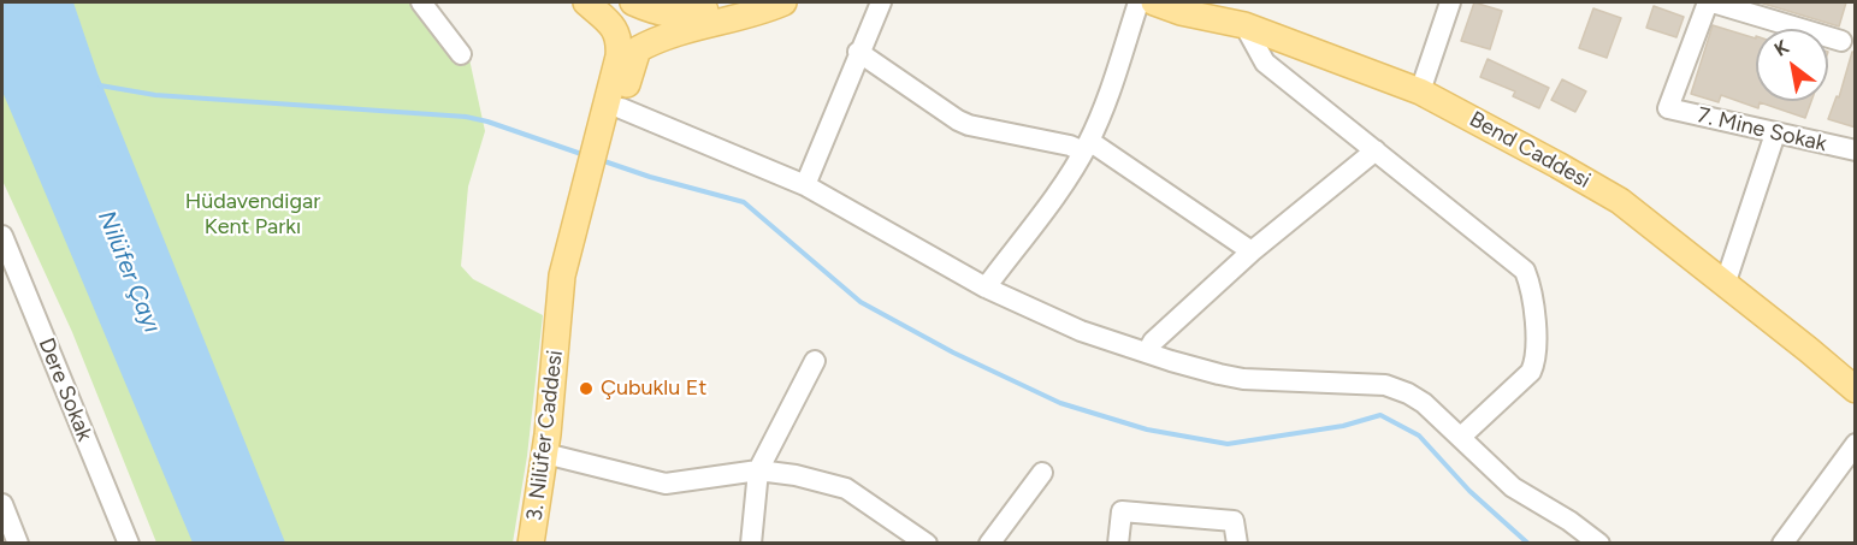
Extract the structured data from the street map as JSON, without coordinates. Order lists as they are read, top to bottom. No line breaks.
{"streets":{"main road":["Bend Caddesi","3. Nilüfer Caddesi"],"street":["7. Mine Sokak","Dere Sokak"]},"water":["Nilüfer Çayı"],"parks":["Hüdavendigar Kent Parkı"],"places":["Çubuklu Et"],"north":"top left"}
